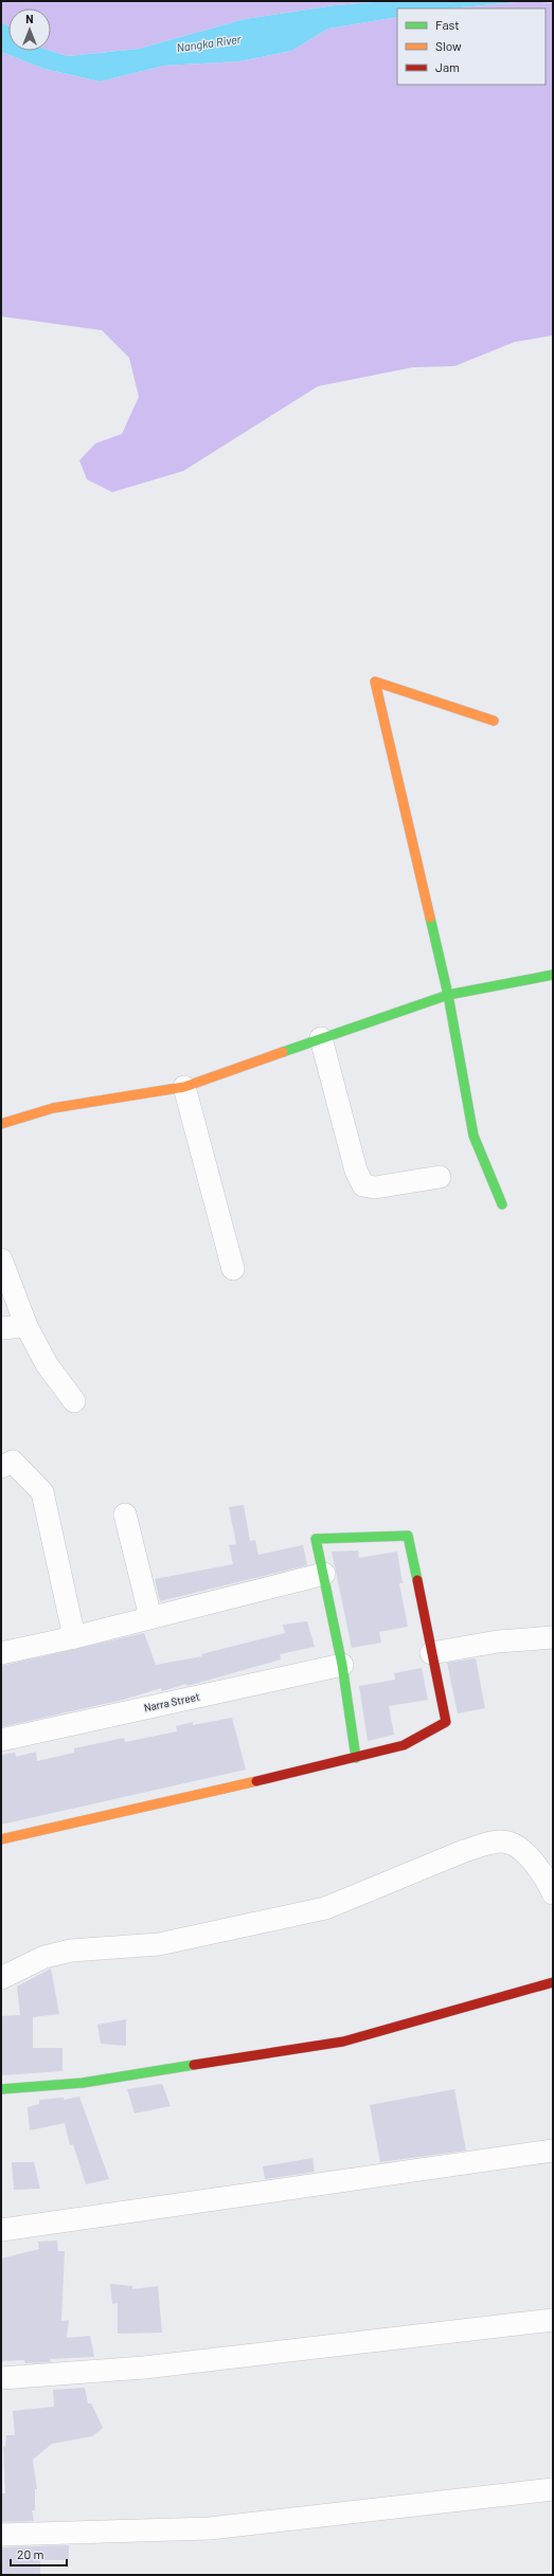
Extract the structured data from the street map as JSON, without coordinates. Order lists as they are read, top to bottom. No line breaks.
{"streets":{"street":["Narra Street"]},"water":["Nangka River"],"legend":["Fast","Slow","Jam"],"scale_bar":"20 m","north":"top"}
